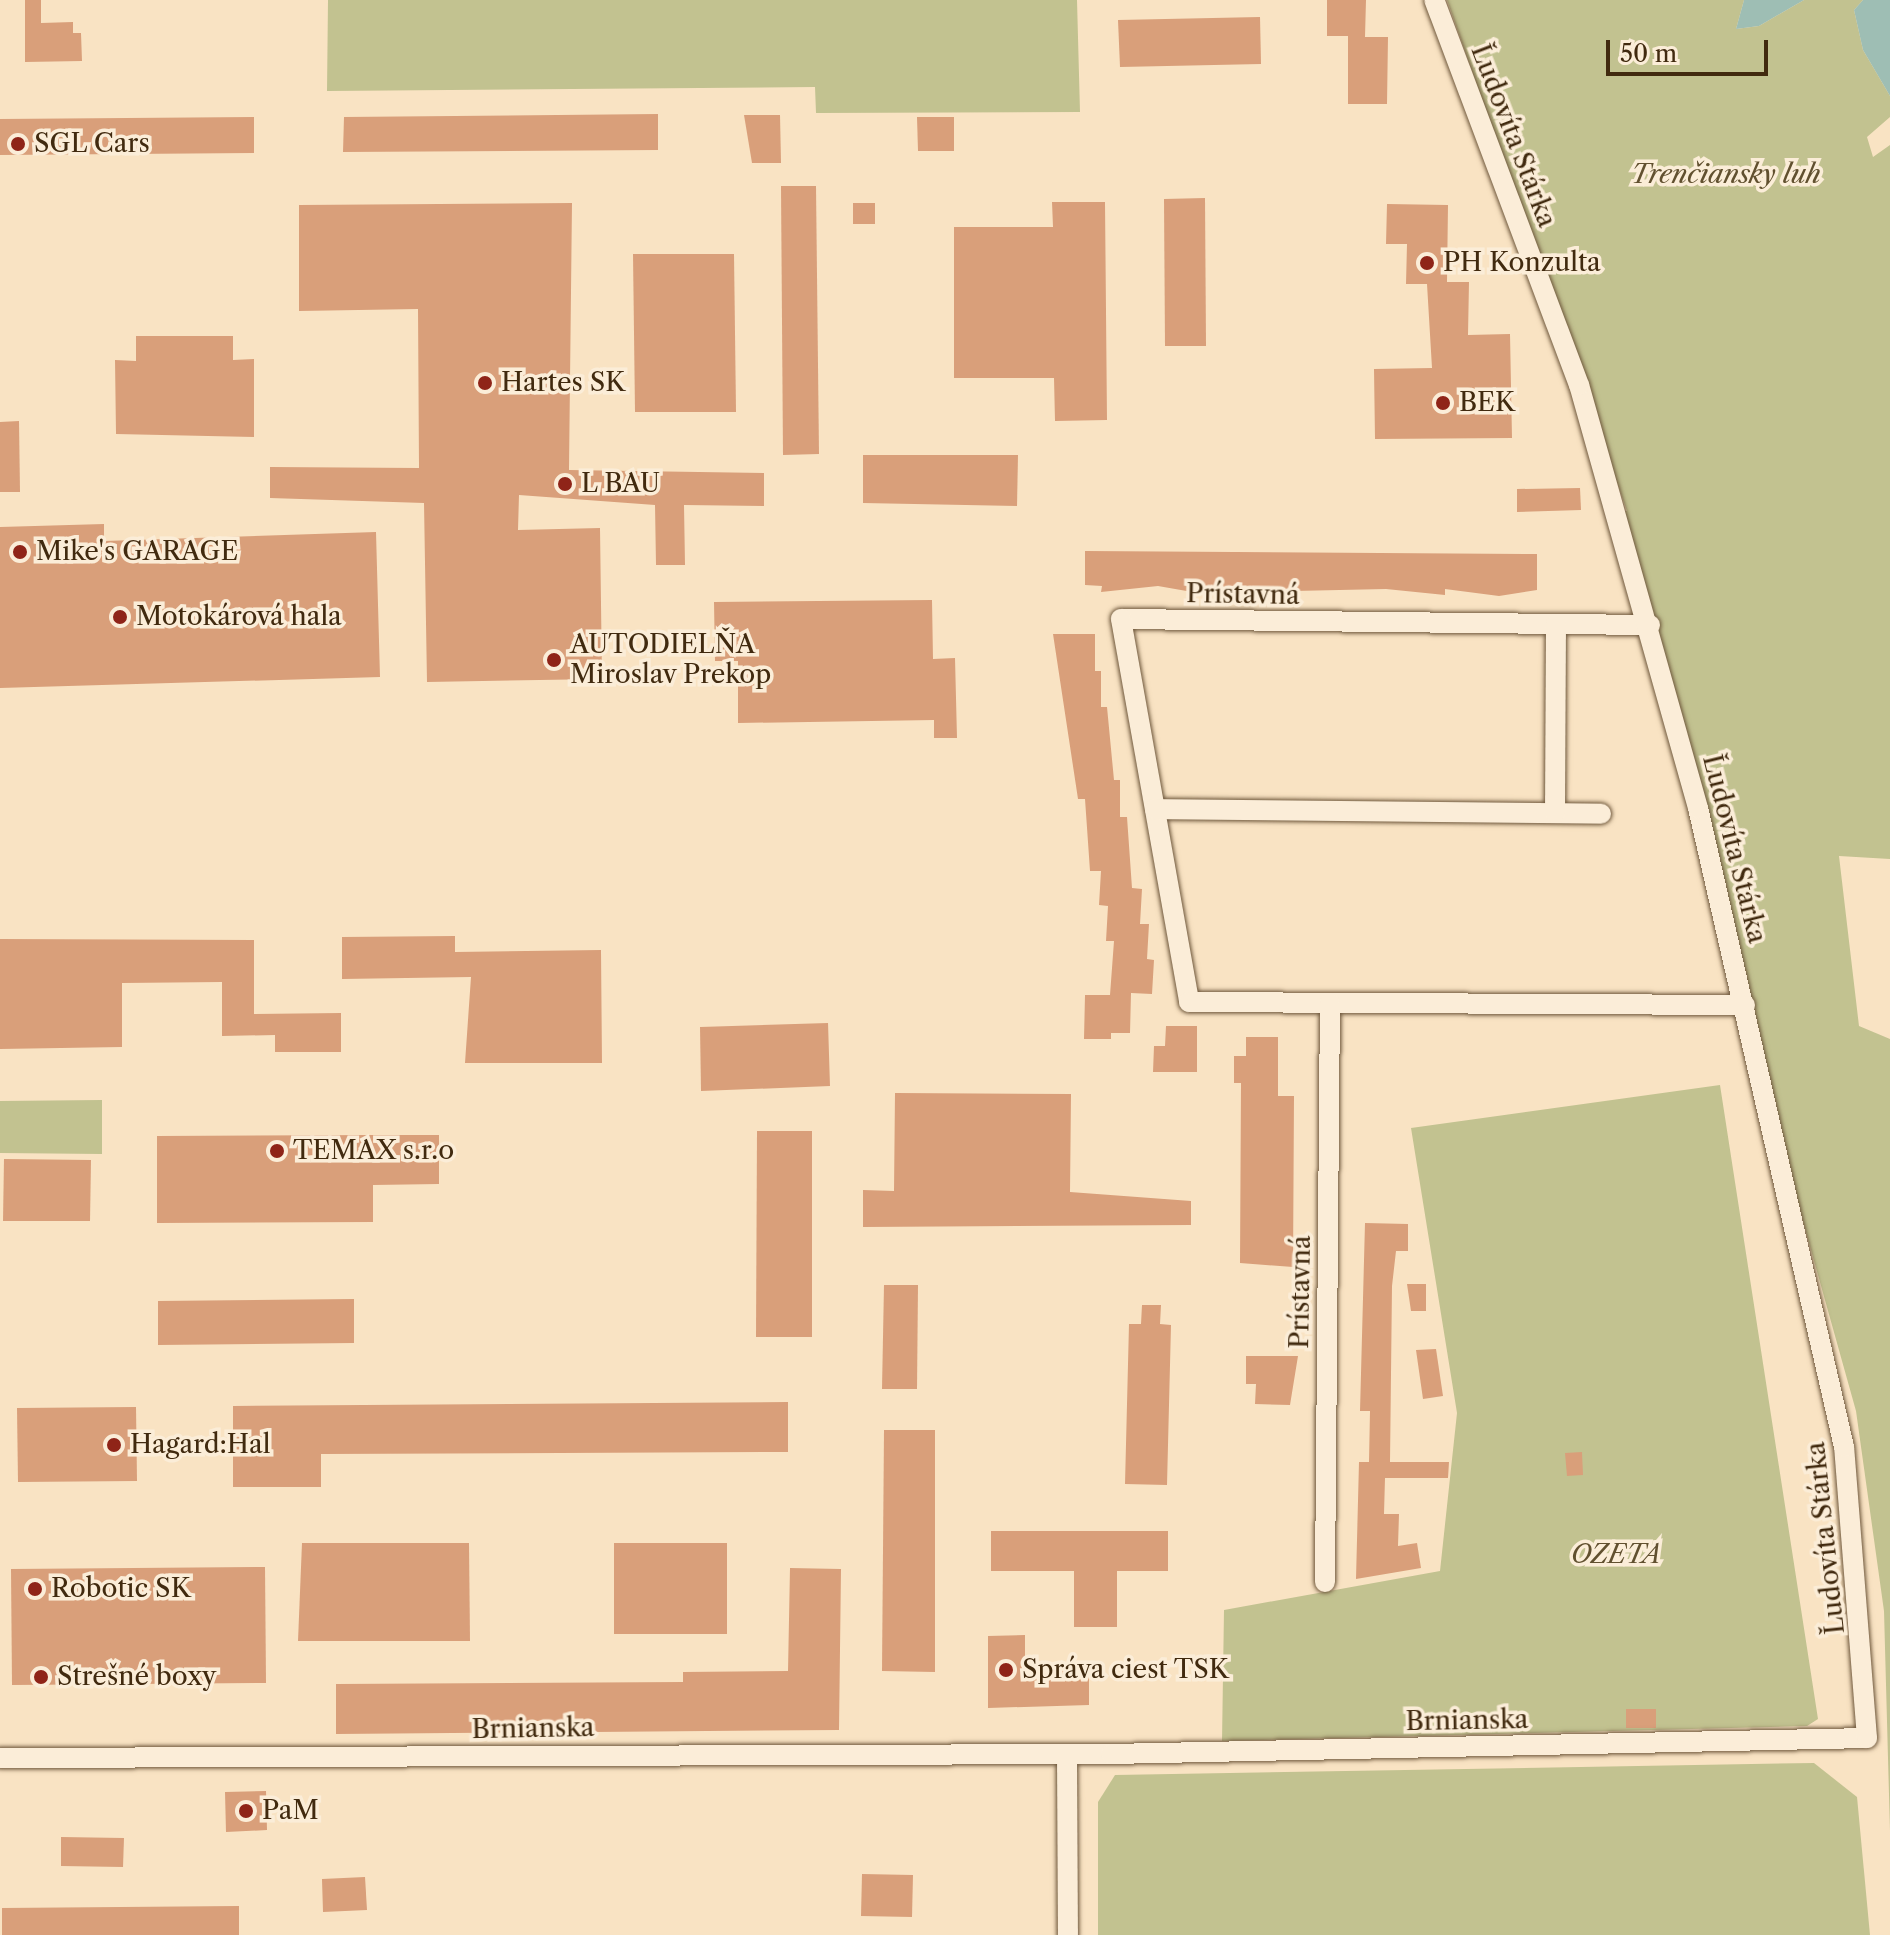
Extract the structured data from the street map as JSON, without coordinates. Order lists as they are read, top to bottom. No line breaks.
{"streets":{"street":["Ľudovíta Stárka","Prístavná","Brnianska"]},"crossings":[["Ľudovíta Stárka","Prístavná"],["Ľudovíta Stárka","Brnianska"]],"parks":["Trenčiansky luh","OZETA"],"places":["SGL Cars","PH Konzulta","Hartes SK","BEK","L BAU","Mike's GARAGE","Motokárová hala","AUTODIELŇA Miroslav Prekop","TEMAX s.r.o","Hagard:Hal","Robotic SK","Správa ciest TSK","Strešné boxy","PaM"],"scale_bar":"50 m"}
